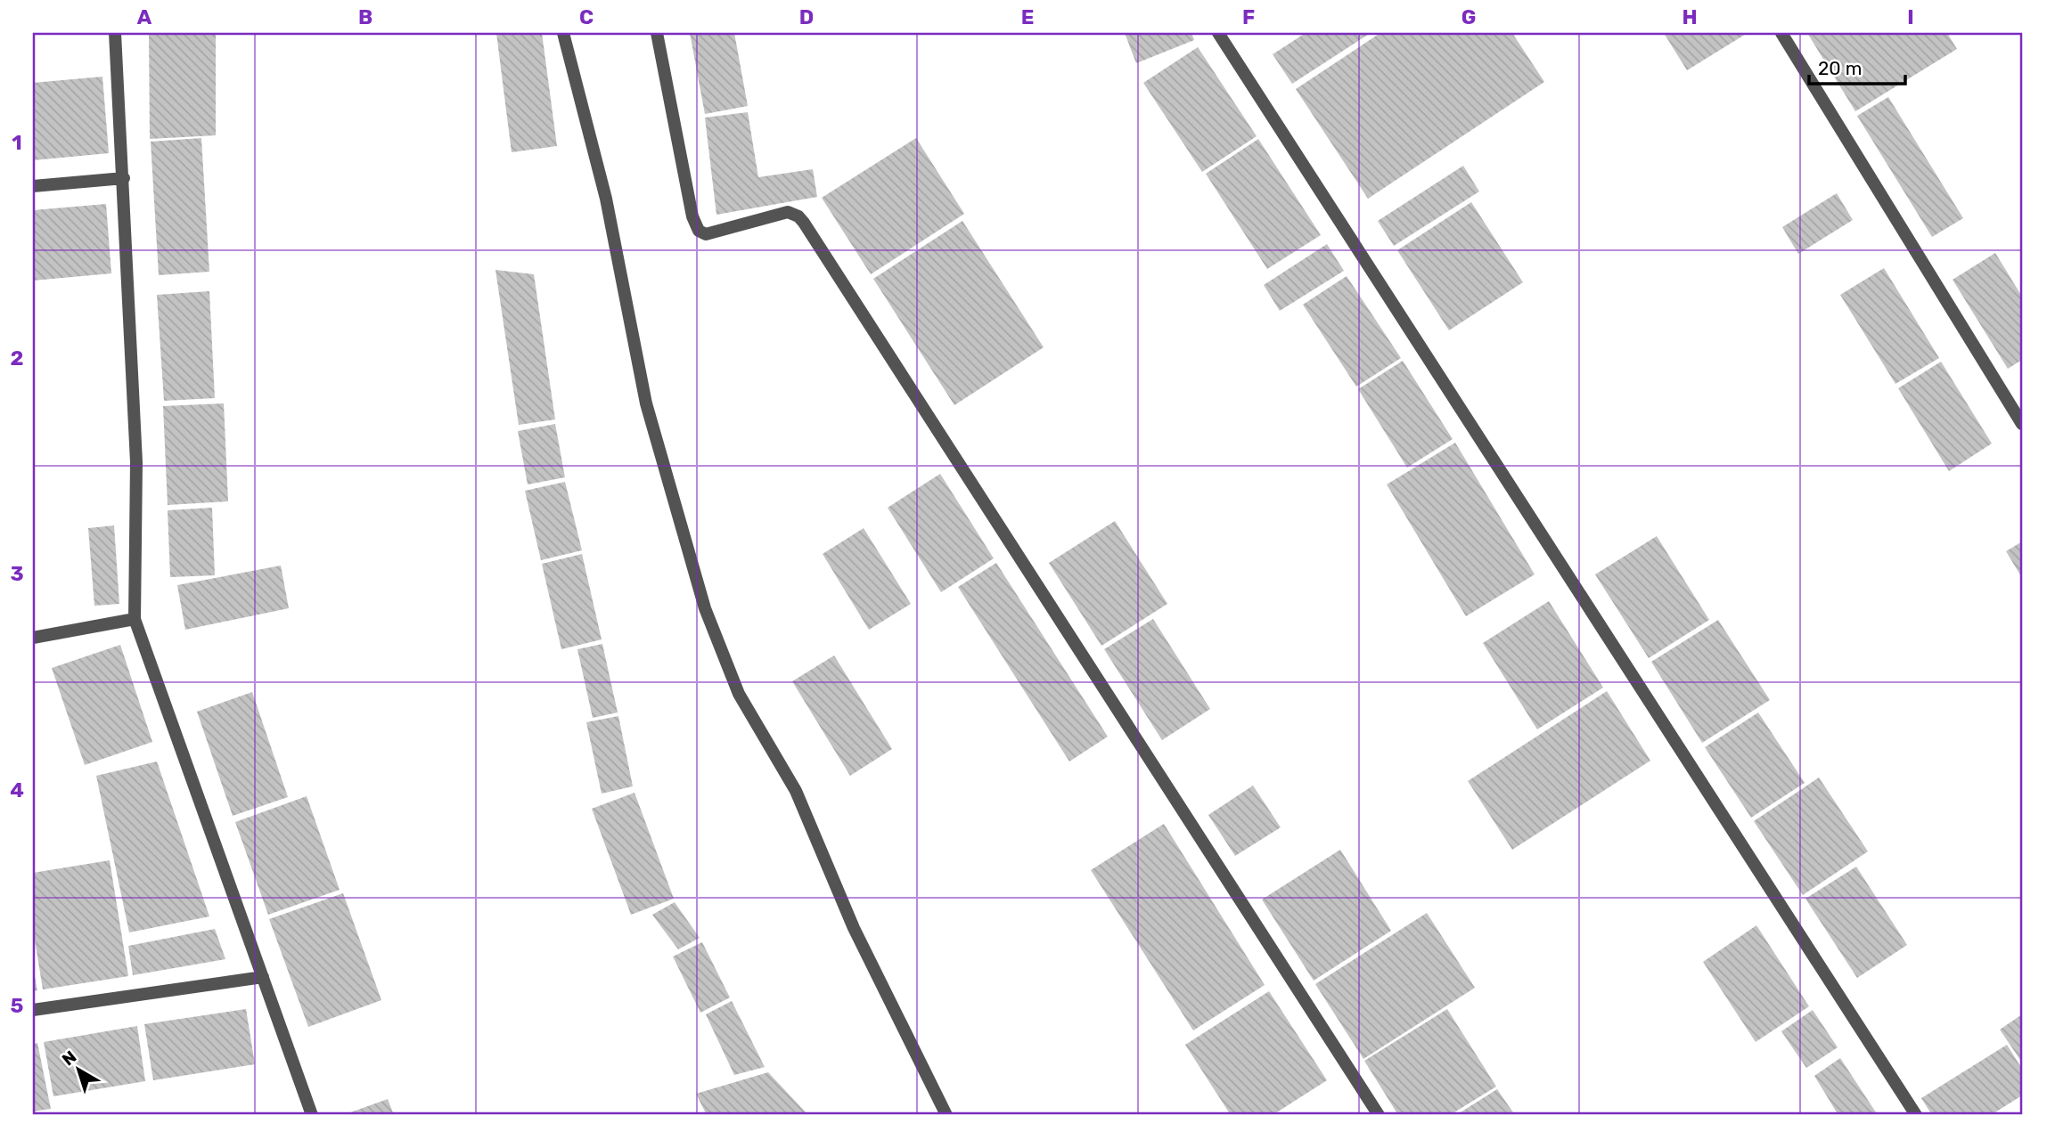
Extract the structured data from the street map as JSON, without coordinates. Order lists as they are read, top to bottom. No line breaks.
{"scale_bar":"20 m","north":"top left","grid":{"columns":["A","B","C","D","E","F","G","H","I"],"rows":["1","2","3","4","5"]}}
